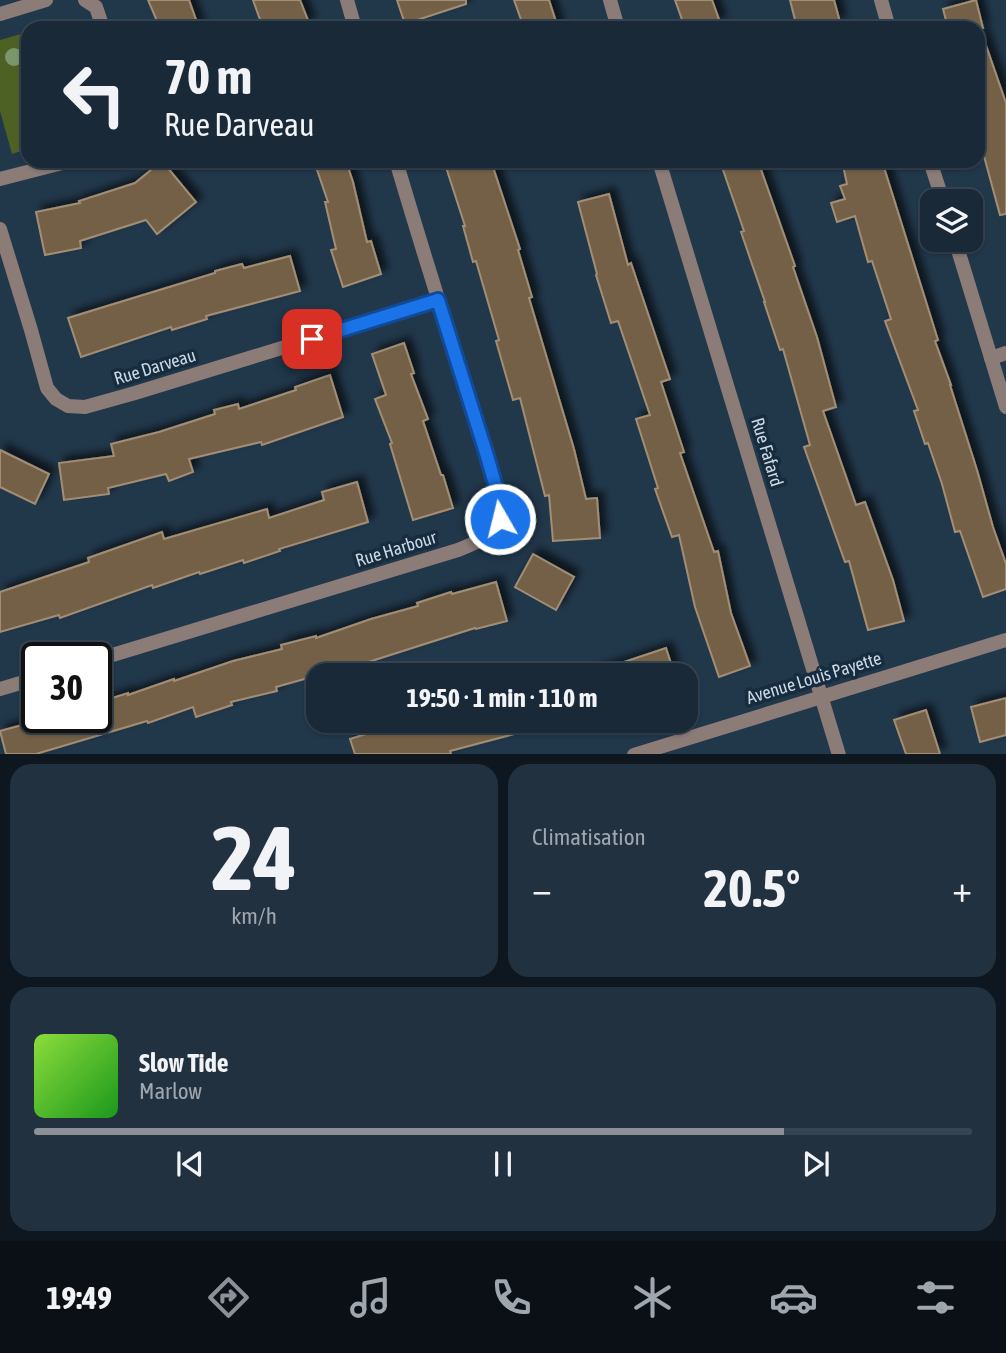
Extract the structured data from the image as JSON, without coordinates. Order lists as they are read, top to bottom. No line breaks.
{"streets":{"street":["Rue Darveau","Rue Fafard","Rue Harbour","Avenue Louis Payette"]},"crossings":[["Rue Darveau","Rue Harbour"],["Rue Fafard","Avenue Louis Payette"]],"page":{"turn":["70 m","Rue Darveau"],"limit":"30","trip":"19:50 · 1 min · 110 m","tile":[["24","km/h"],"Climatisation"],"heat":["−","20.5°","+"],"song":["Slow Tide","Marlow"],"tabs":"19:49"}}
